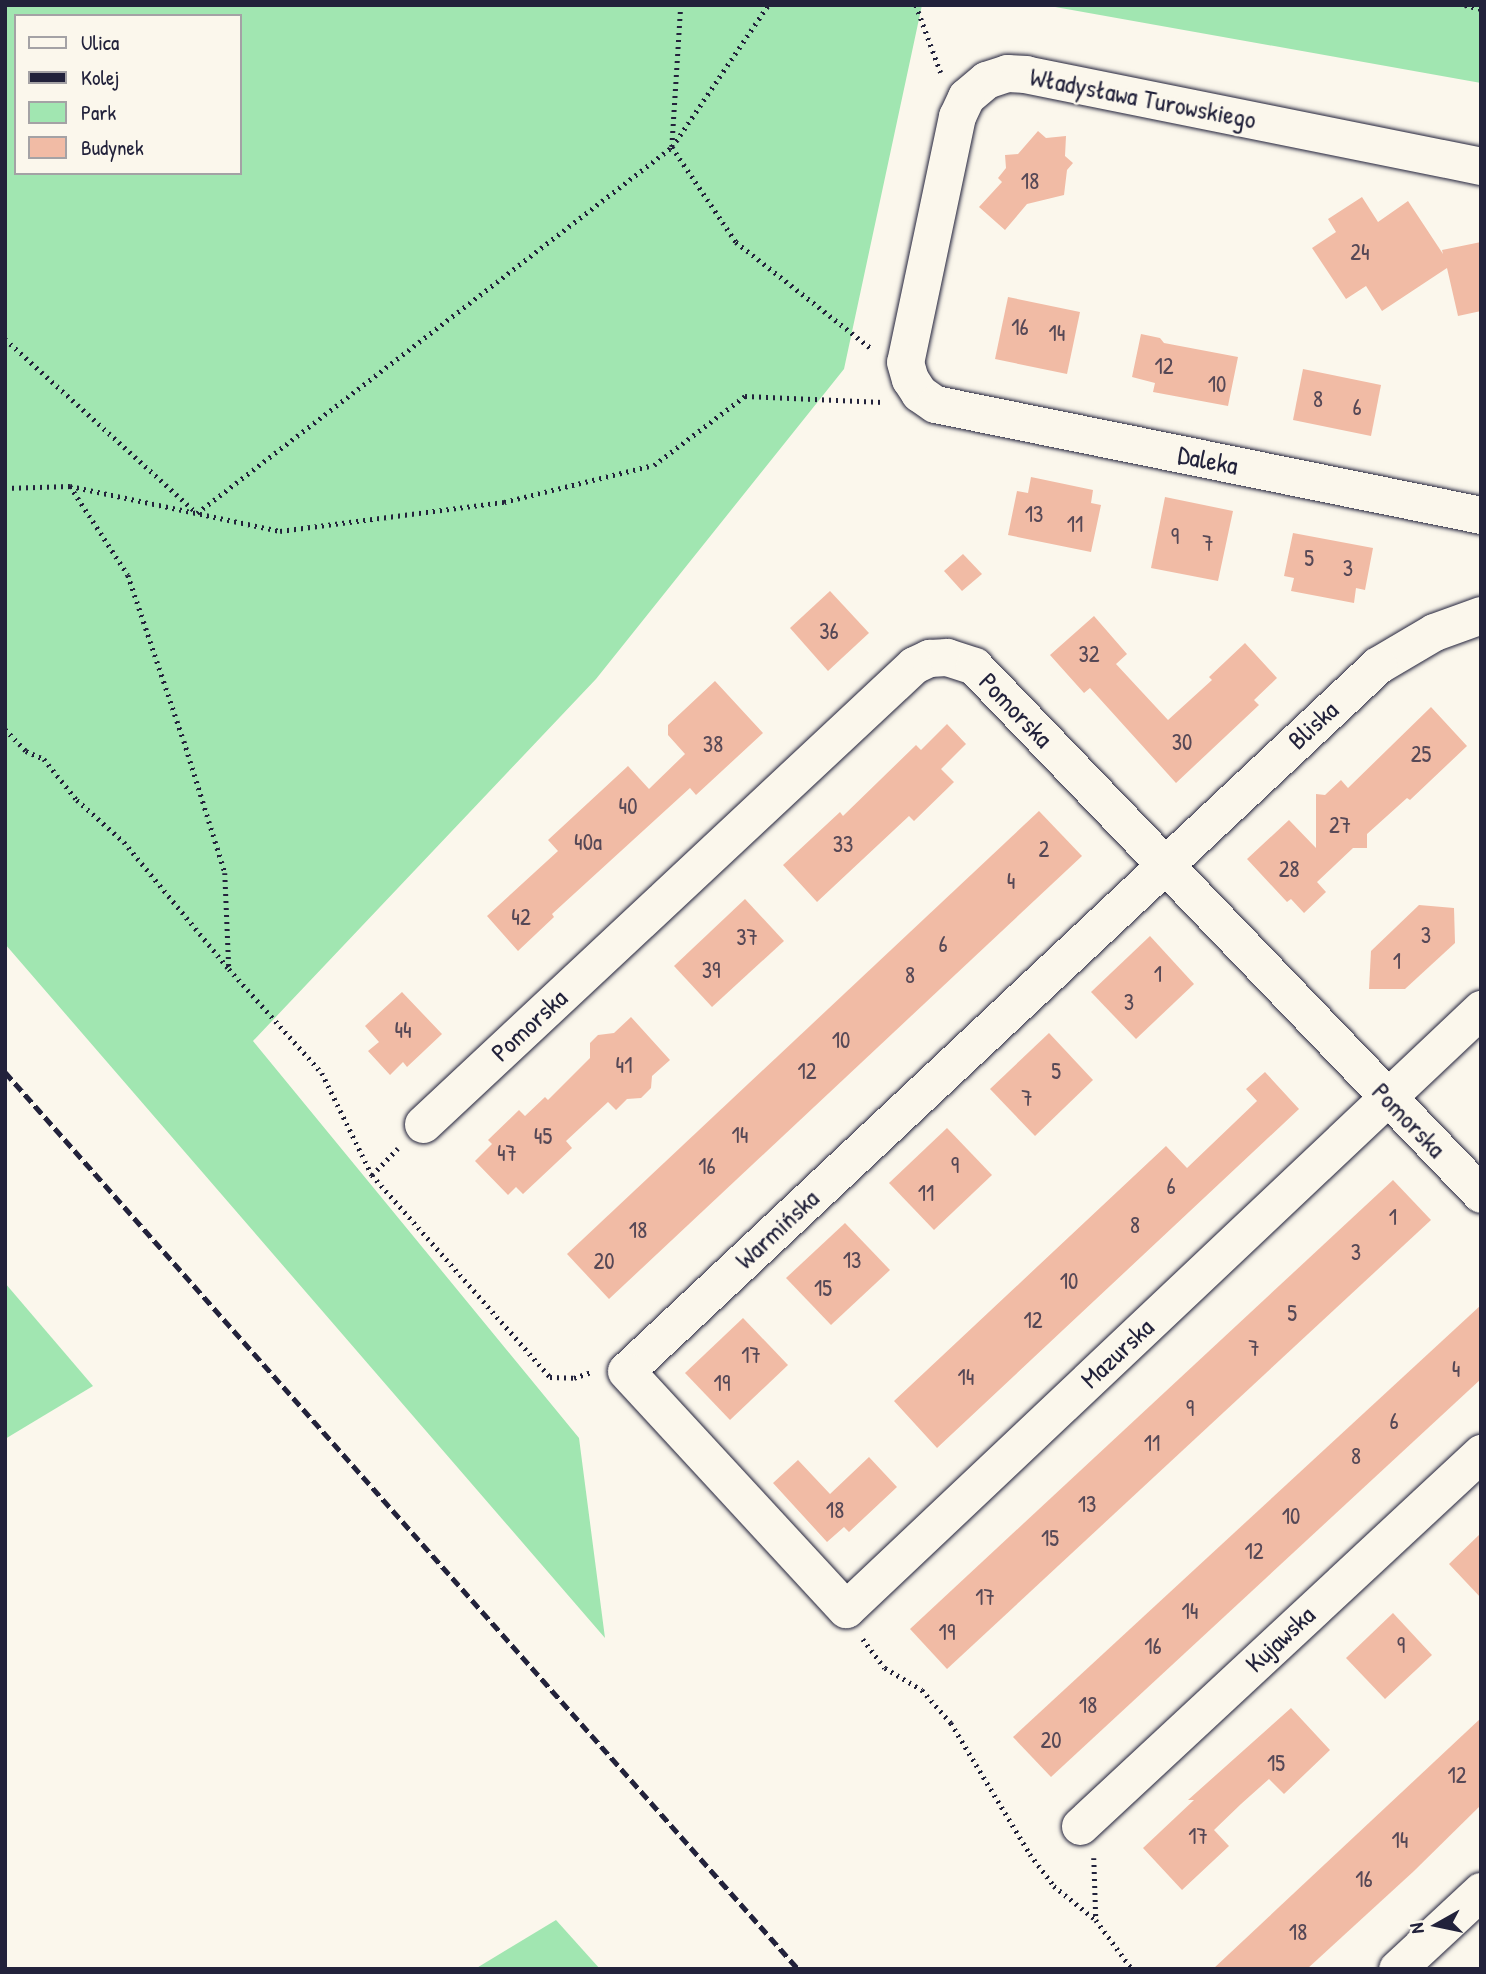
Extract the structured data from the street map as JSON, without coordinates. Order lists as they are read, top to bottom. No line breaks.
{"streets":{"street":["Władysława Turowskiego","Daleka","Pomorska","Bliska","Warmińska","Mazurska","Kujawska"]},"crossings":[["Władysława Turowskiego","Daleka"],["Pomorska","Bliska"],["Pomorska","Warmińska"],["Pomorska","Mazurska"],["Bliska","Warmińska"]],"house_numbers":["18","24","16","14","12","10","8","6","13","11","9","7","5","3","36","32","30","38","25","40","27","40a","33","2","28","4","42","3","37","6","1","39","1","8","3","44","10","41","12","5","7","14","45","47","9","16","6","11","1","8","18","3","13","20","10","15","5","12","7","17","4","14","19","9","6","11","8","13","18","10","15","12","17","14","19","9","16","18","20","15","12","17","14","16","18"],"legend":["Ulica","Kolej","Park","Budynek"],"north":"left"}
